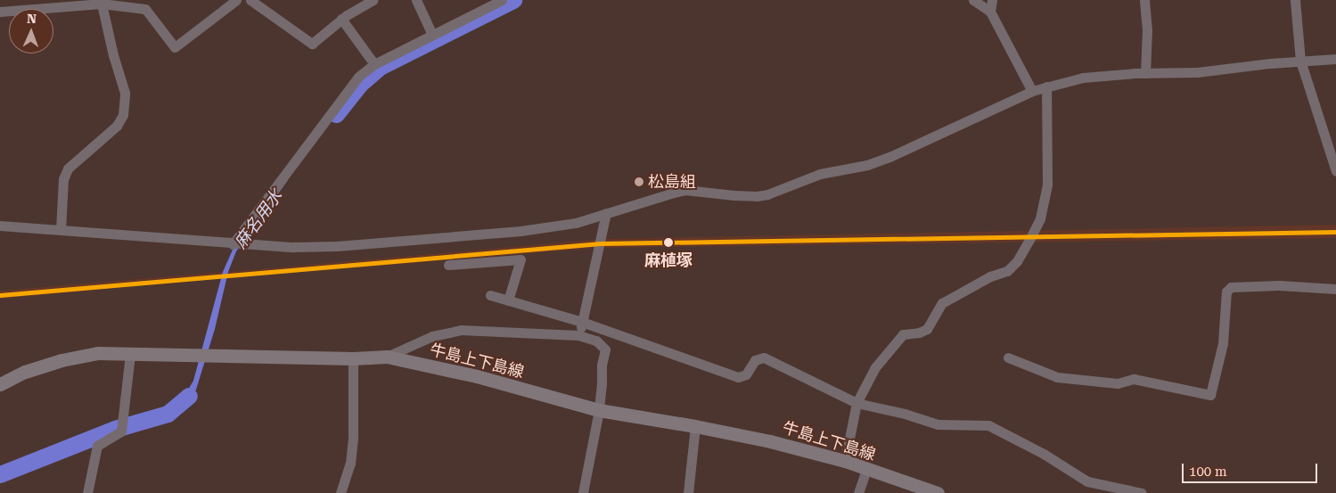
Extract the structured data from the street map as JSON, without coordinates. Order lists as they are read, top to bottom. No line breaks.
{"streets":{"main road":["牛島上下島線"]},"water":["麻名用水"],"places":["松島組","麻植塚"],"scale_bar":"100 m","north":"top"}
